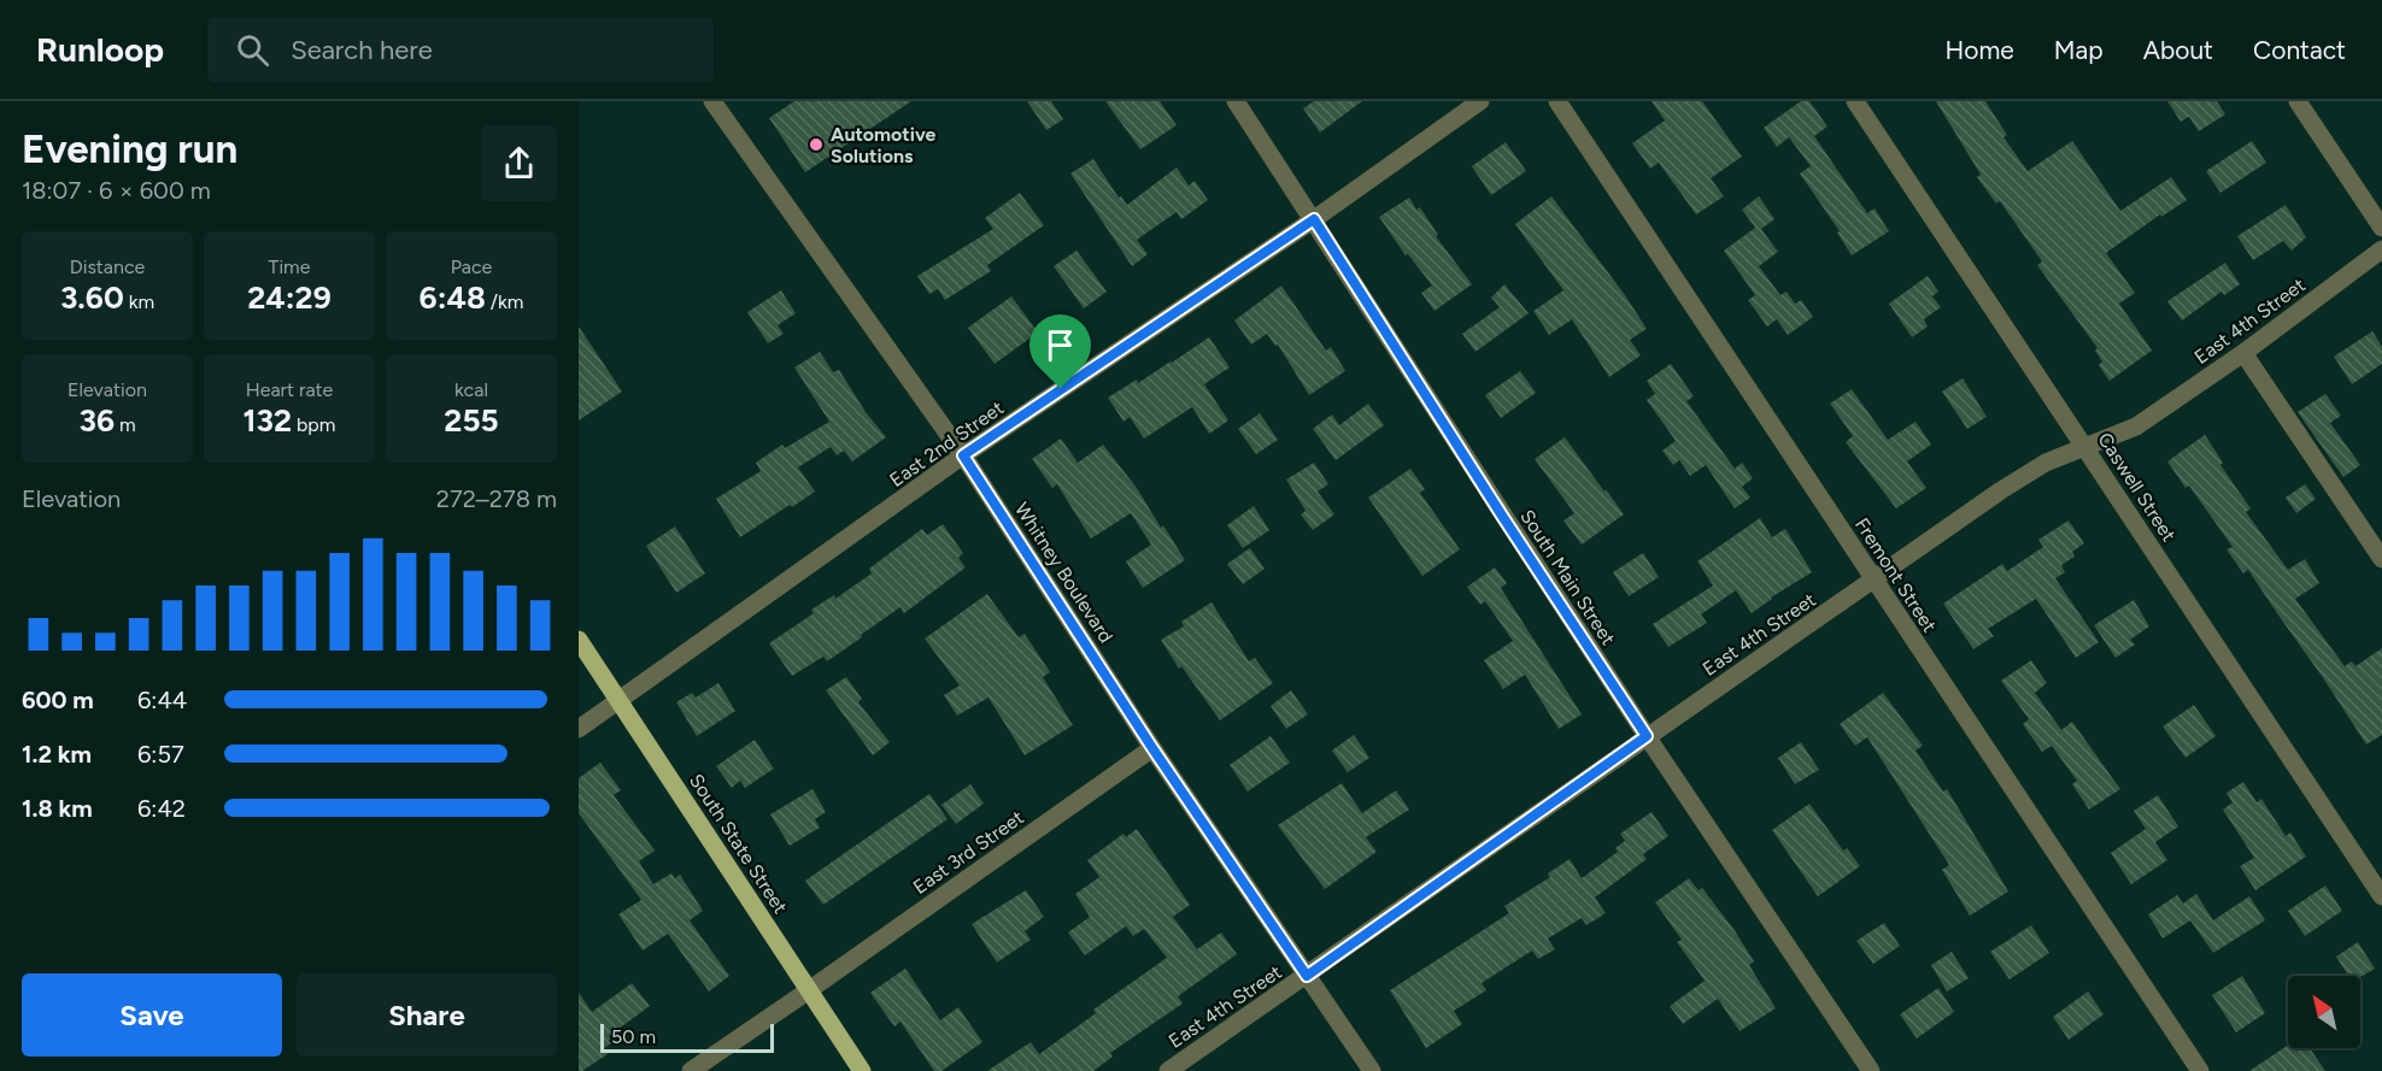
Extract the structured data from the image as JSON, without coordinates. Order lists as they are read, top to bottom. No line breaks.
{"streets":{"main road":["South State Street"],"street":["East 4th Street","East 2nd Street","Caswell Street","Whitney Boulevard","Fremont Street","South Main Street","East 3rd Street"]},"crossings":[["East 4th Street","Caswell Street"],["East 4th Street","Whitney Boulevard"],["East 4th Street","Fremont Street"],["East 4th Street","South Main Street"],["East 2nd Street","Whitney Boulevard"],["East 2nd Street","South Main Street"],["East 2nd Street","South State Street"],["Whitney Boulevard","East 3rd Street"],["South State Street","East 3rd Street"]],"places":["Automotive Solutions"],"scale_bar":"50 m","north":"top left","page":{"header":"Runloop","search":"Search here","nav":["Home","Map","About","Contact"],"heading":["Evening run","18:07 · 6 × 600 m"],"stats":[["Distance","3.60 km"],["Time","24:29"],["Pace","6:48 /km"],["Elevation","36 m"],["Heart rate","132 bpm"],["kcal","255"]],"chart":["Elevation","272–278 m"],"list":[{"name":"600 m","note":"6:44"},{"name":"1.2 km","note":"6:57"},{"name":"1.8 km","note":"6:42"}],"buttons":["Save","Share"],"scale":"50 m"}}
